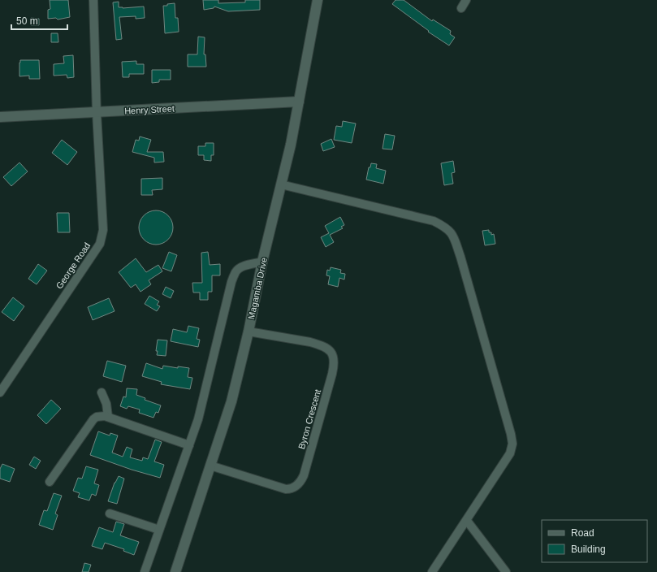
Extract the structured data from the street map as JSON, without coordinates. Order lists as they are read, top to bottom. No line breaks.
{"streets":{"street":["Henry Street","George Road","Magamba Drive","Byron Crescent"]},"crossings":[["Henry Street","George Road"],["Henry Street","Magamba Drive"],["Magamba Drive","Byron Crescent"]],"legend":["Road","Building"],"scale_bar":"50 m"}
